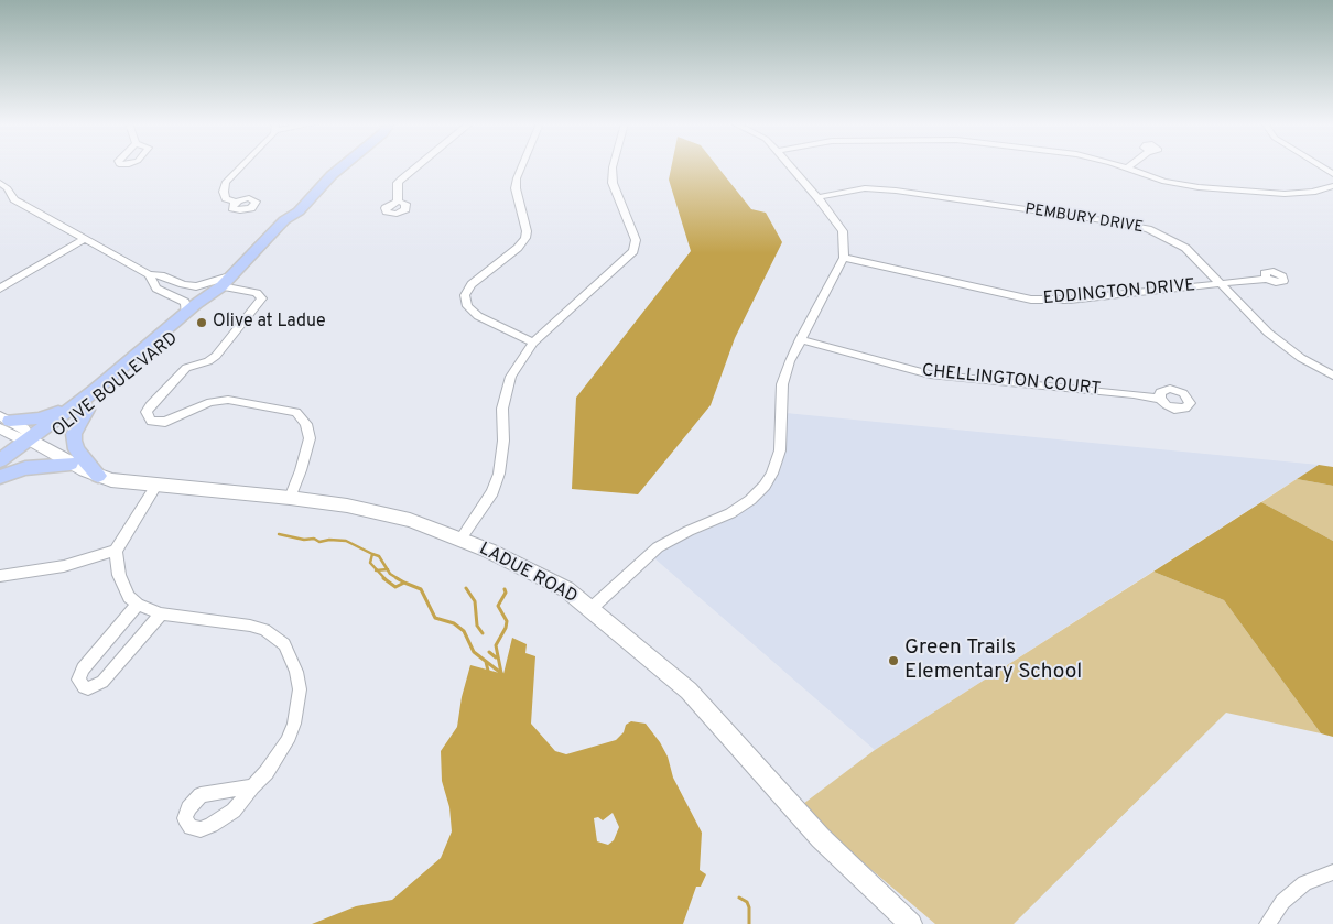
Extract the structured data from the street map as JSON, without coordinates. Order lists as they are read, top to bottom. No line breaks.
{"streets":{"main road":["OLIVE BOULEVARD","LADUE ROAD"],"street":["PEMBURY DRIVE","EDDINGTON DRIVE","CHELLINGTON COURT"]},"crossings":[["PEMBURY DRIVE","EDDINGTON DRIVE"],["OLIVE BOULEVARD","LADUE ROAD"]],"places":["Olive at Ladue","Green Trails Elementary School"]}
